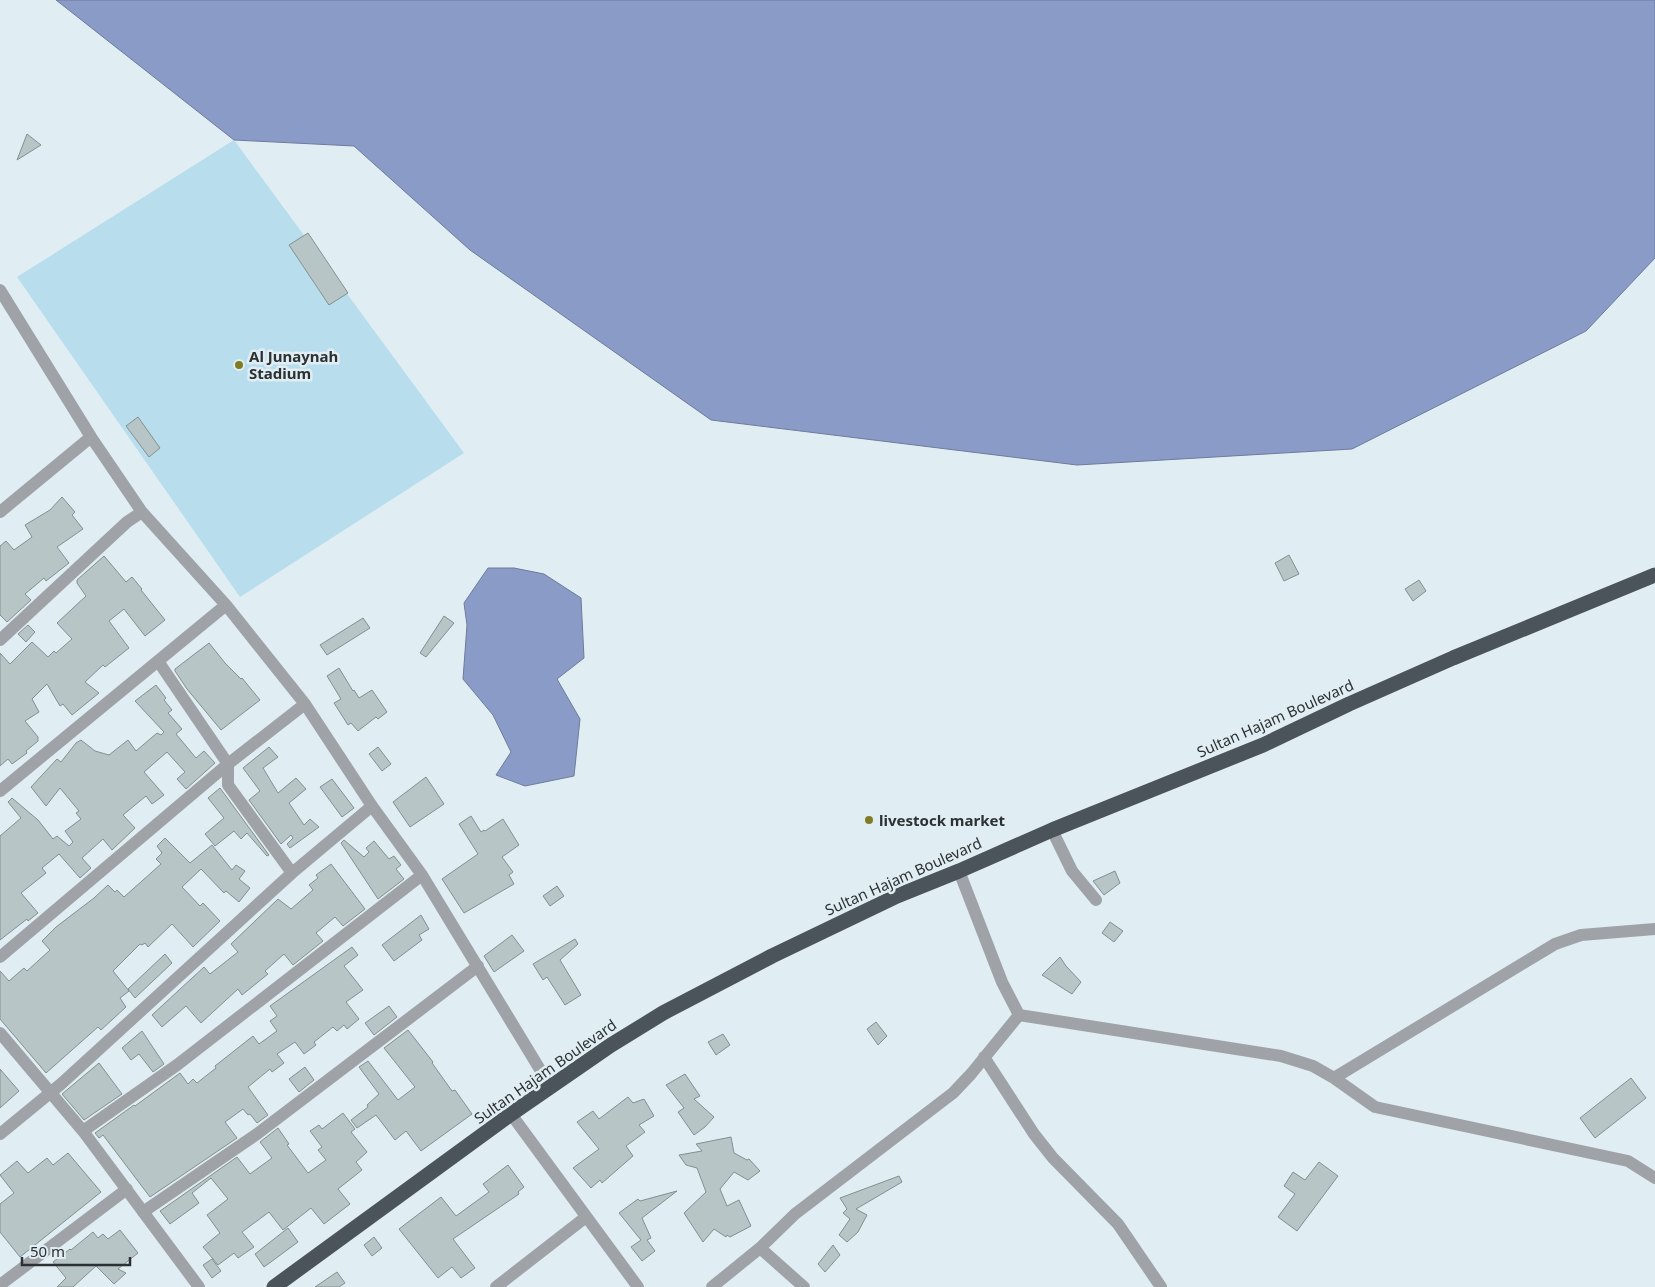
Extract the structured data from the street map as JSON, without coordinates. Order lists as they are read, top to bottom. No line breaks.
{"streets":{"highway":["Sultan Hajam Boulevard"]},"places":["Al Junaynah Stadium","livestock market"],"scale_bar":"50 m"}
